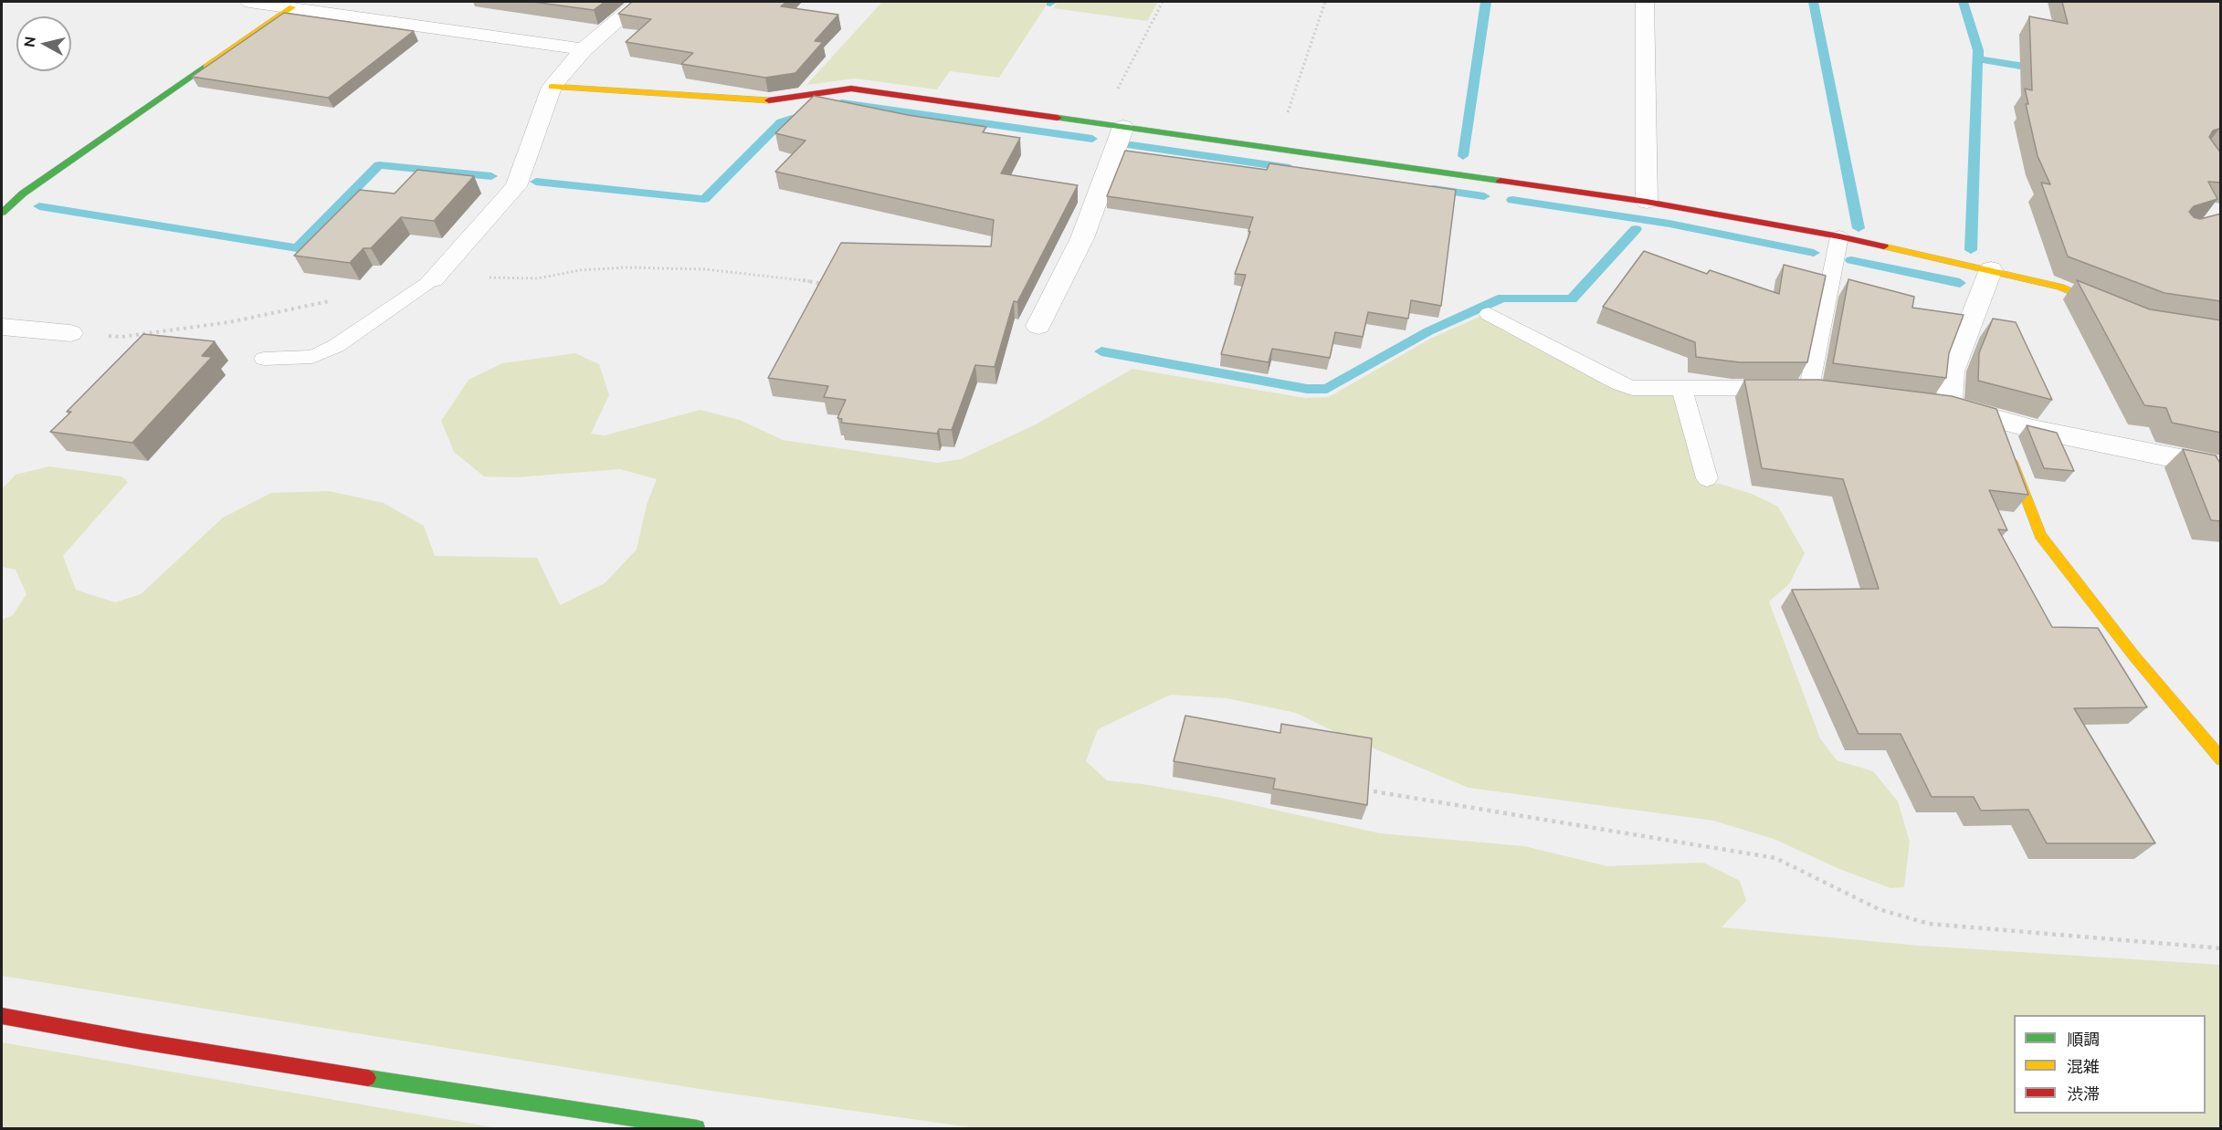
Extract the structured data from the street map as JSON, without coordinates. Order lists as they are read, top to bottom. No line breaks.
{"legend":["順調","混雑","渋滞"],"north":"left"}
